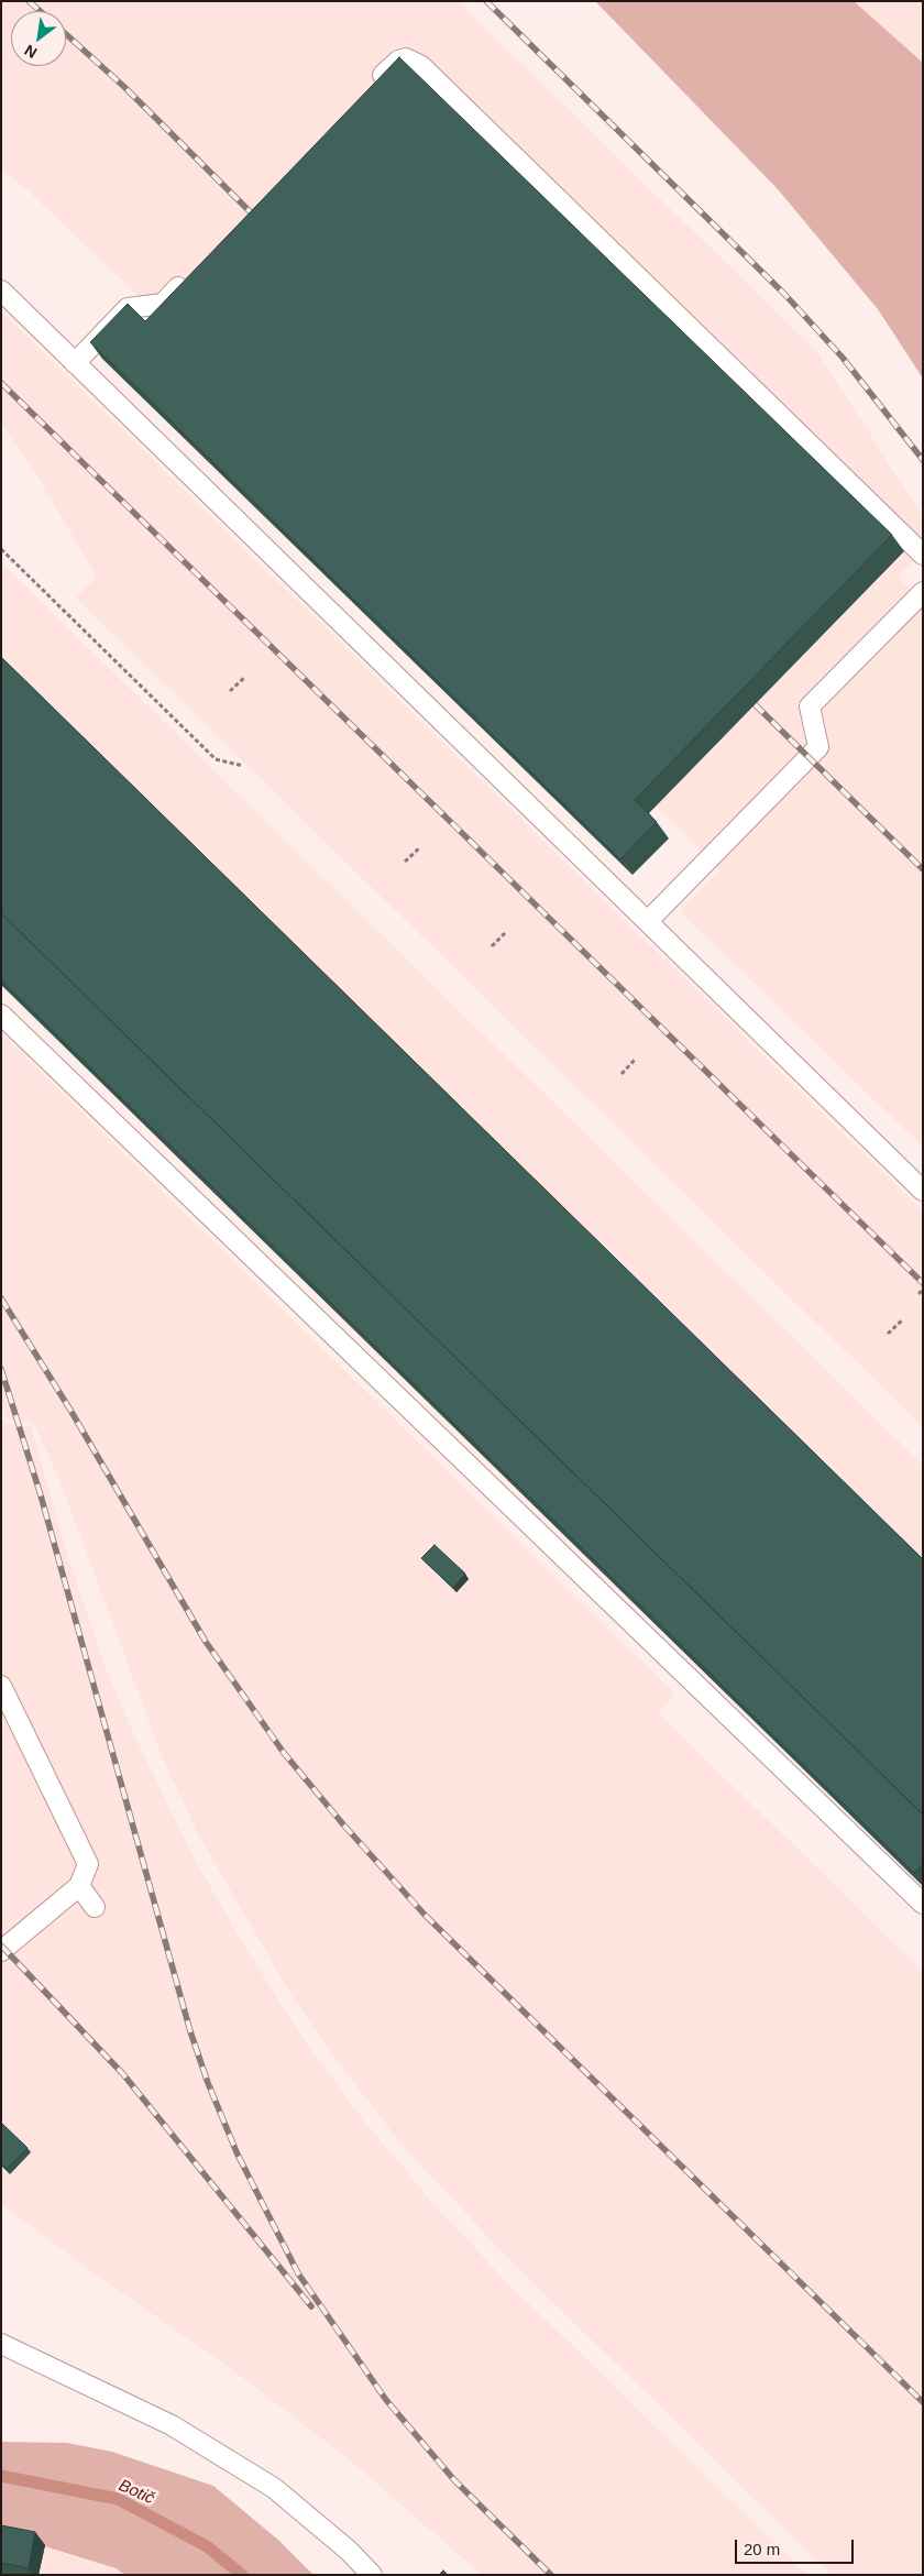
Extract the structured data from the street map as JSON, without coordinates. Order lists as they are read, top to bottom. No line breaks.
{"water":["Botič"],"scale_bar":"20 m","north":"bottom left"}
